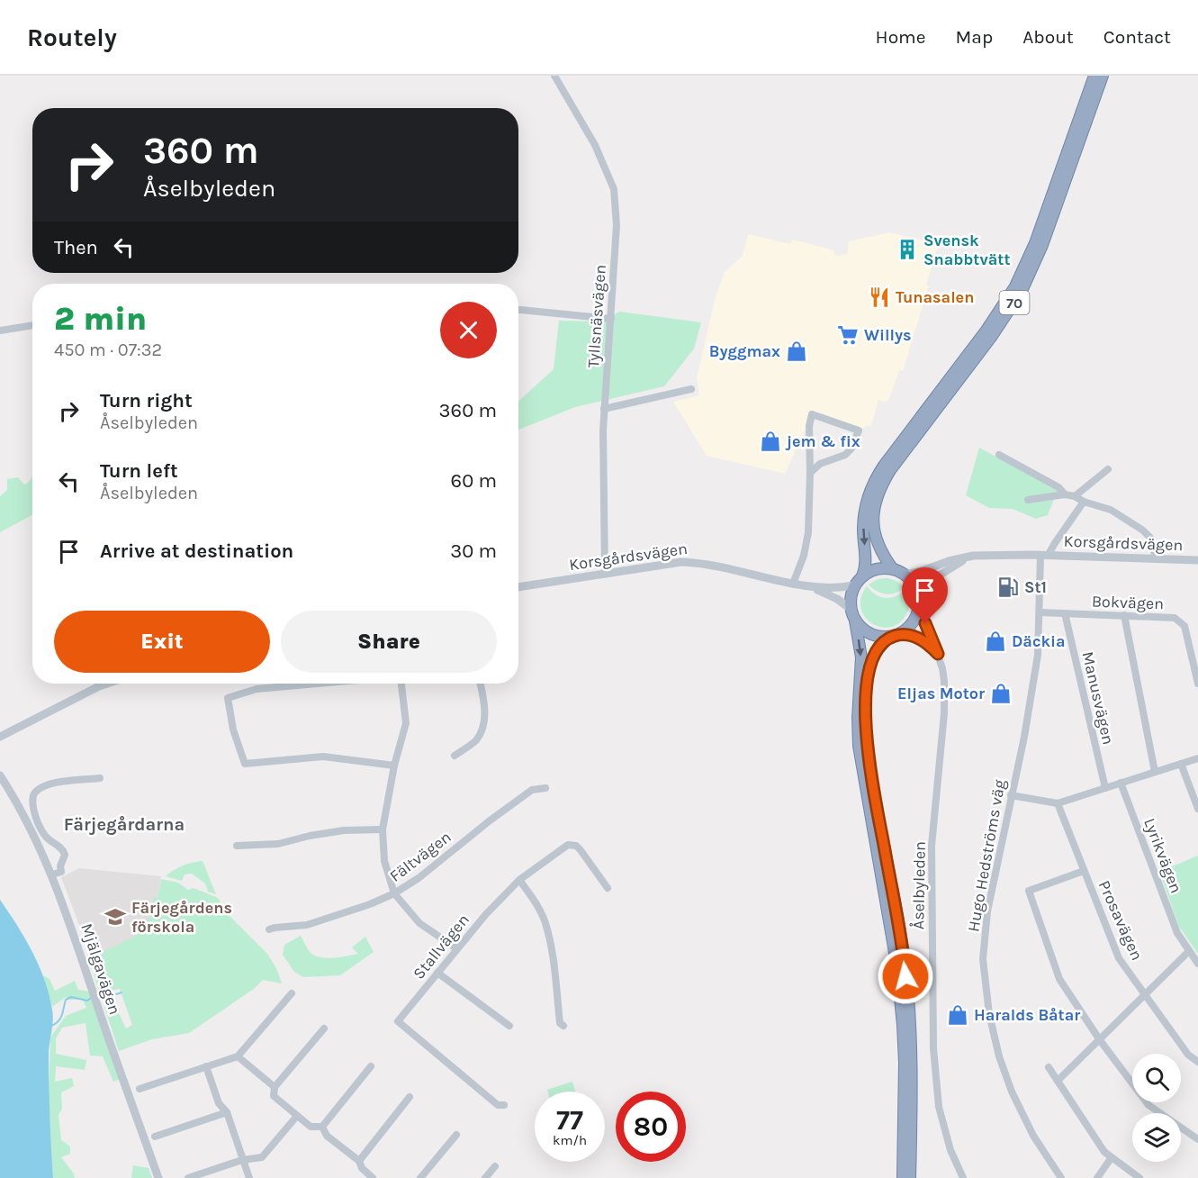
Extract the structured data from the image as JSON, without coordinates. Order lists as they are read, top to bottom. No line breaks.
{"streets":{"highway":["70"],"street":["Tyllsnäsvägen","Korsgårdsvägen","Bokvägen","Manusvägen","Hugo Hedströms väg","Lyrikvägen","Fältvägen","Åselbyleden","Prosavägen","Stallvägen","Mjälgavägen"]},"crossings":[["70","Korsgårdsvägen"],["70","Åselbyleden"],["Tyllsnäsvägen","Korsgårdsvägen"],["Korsgårdsvägen","Hugo Hedströms väg"],["Korsgårdsvägen","Åselbyleden"],["Bokvägen","Manusvägen"],["Bokvägen","Hugo Hedströms väg"]],"districts":["Färjegårdarna"],"places":{"building":["Svensk Snabbtvätt"],"restaurant":["Tunasalen"],"supermarket":["Willys"],"shop":["Byggmax","jem & fix","Däckia","Eljas Motor","Haralds Båtar"],"fuel station":["St1"],"school or university":["Färjegårdens förskola"]},"page":{"header":"Routely","nav":["Home","Map","About","Contact"],"turn":["360 m","Åselbyleden"],"then":"Then","heading":["2 min","450 m · 07:32"],"list":[{"name":"Turn right","note":"Åselbyleden","value":"360 m"},{"name":"Turn left","note":"Åselbyleden","value":"60 m"},{"name":"Arrive at destination","value":"30 m"}],"buttons":["Exit","Share"],"speed":"77 km/h","limit":"80"}}
